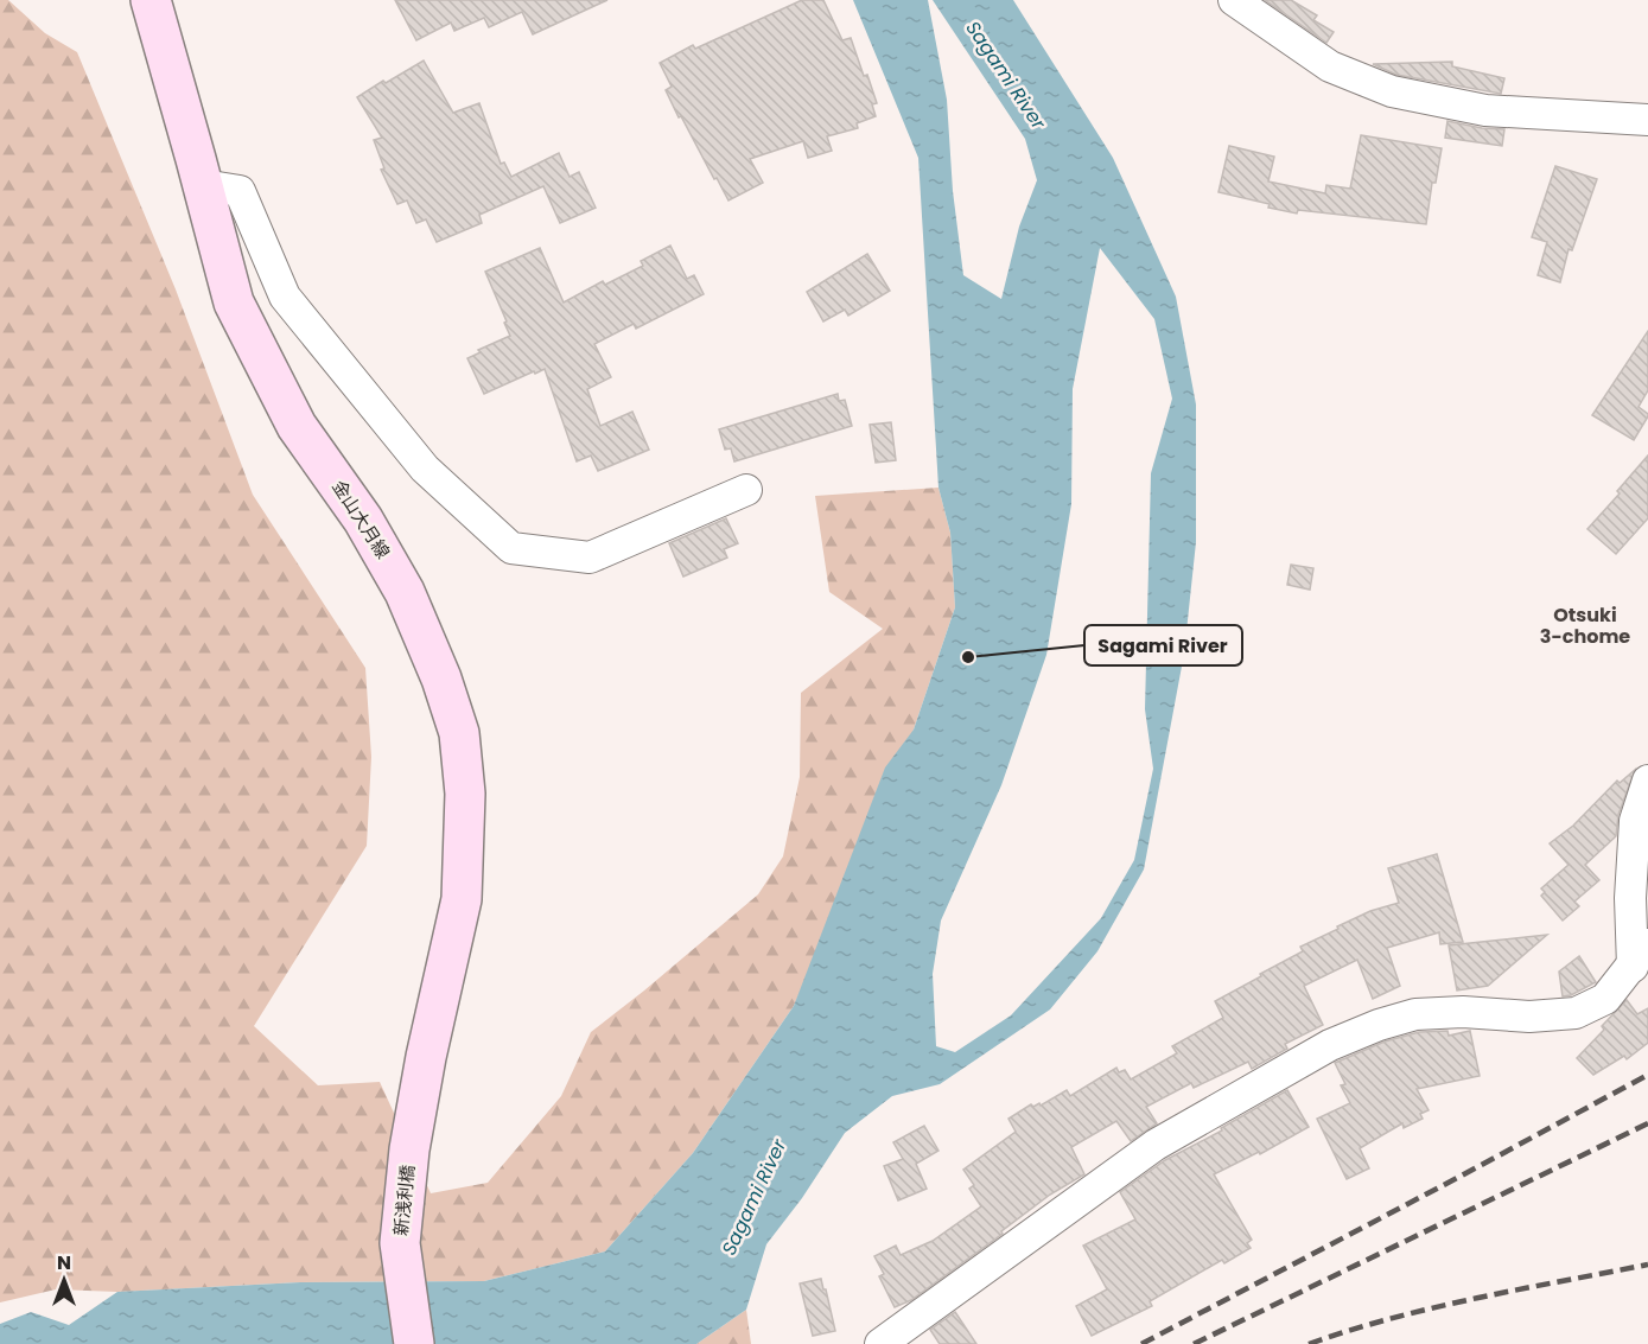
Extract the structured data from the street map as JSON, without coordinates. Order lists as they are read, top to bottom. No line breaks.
{"streets":{"main road":["金山大月線","新浅利橋"]},"crossings":[["金山大月線","新浅利橋"]],"districts":["Otsuki 3-chome"],"water":["Sagami River"],"places":["Sagami River"],"north":"top"}
